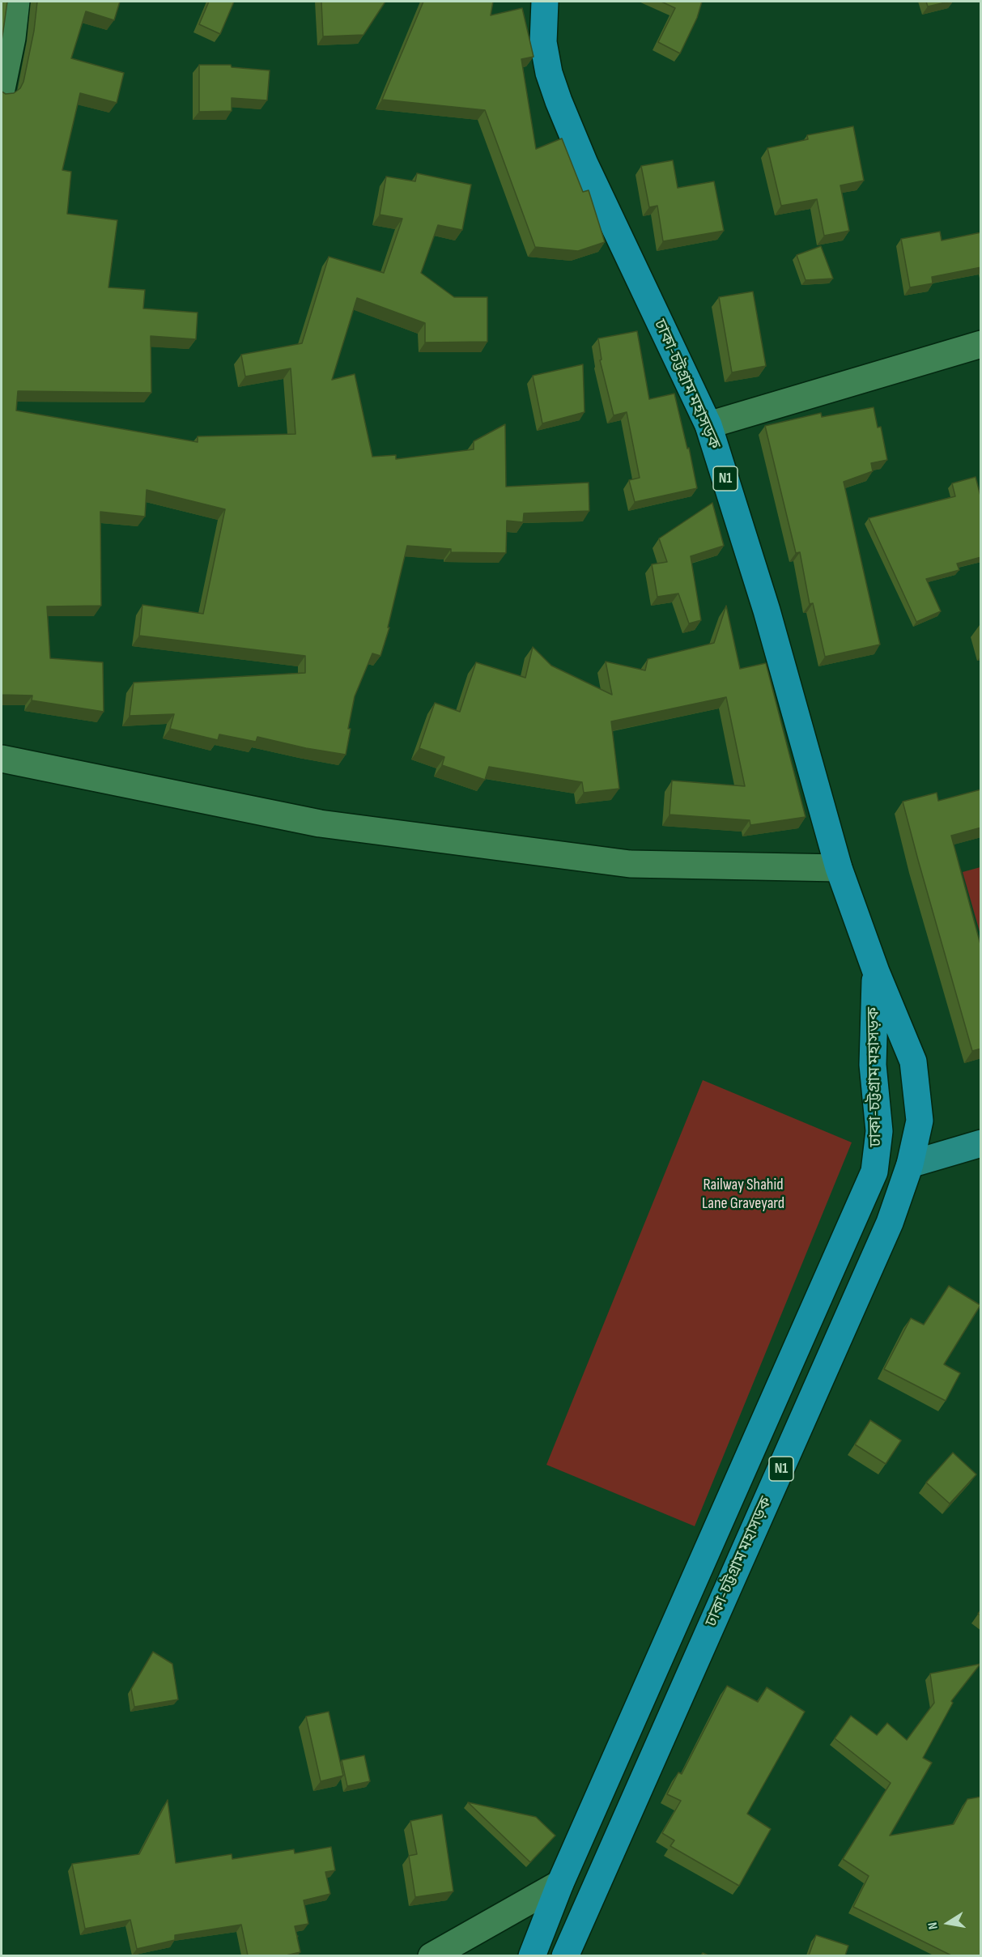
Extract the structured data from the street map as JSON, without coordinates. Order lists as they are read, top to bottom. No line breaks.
{"streets":{"highway":["ঢাকা-চট্টগ্রাম মহাসড়ক","N1"]},"parks":["Railway Shahid Lane Graveyard"],"north":"left"}
